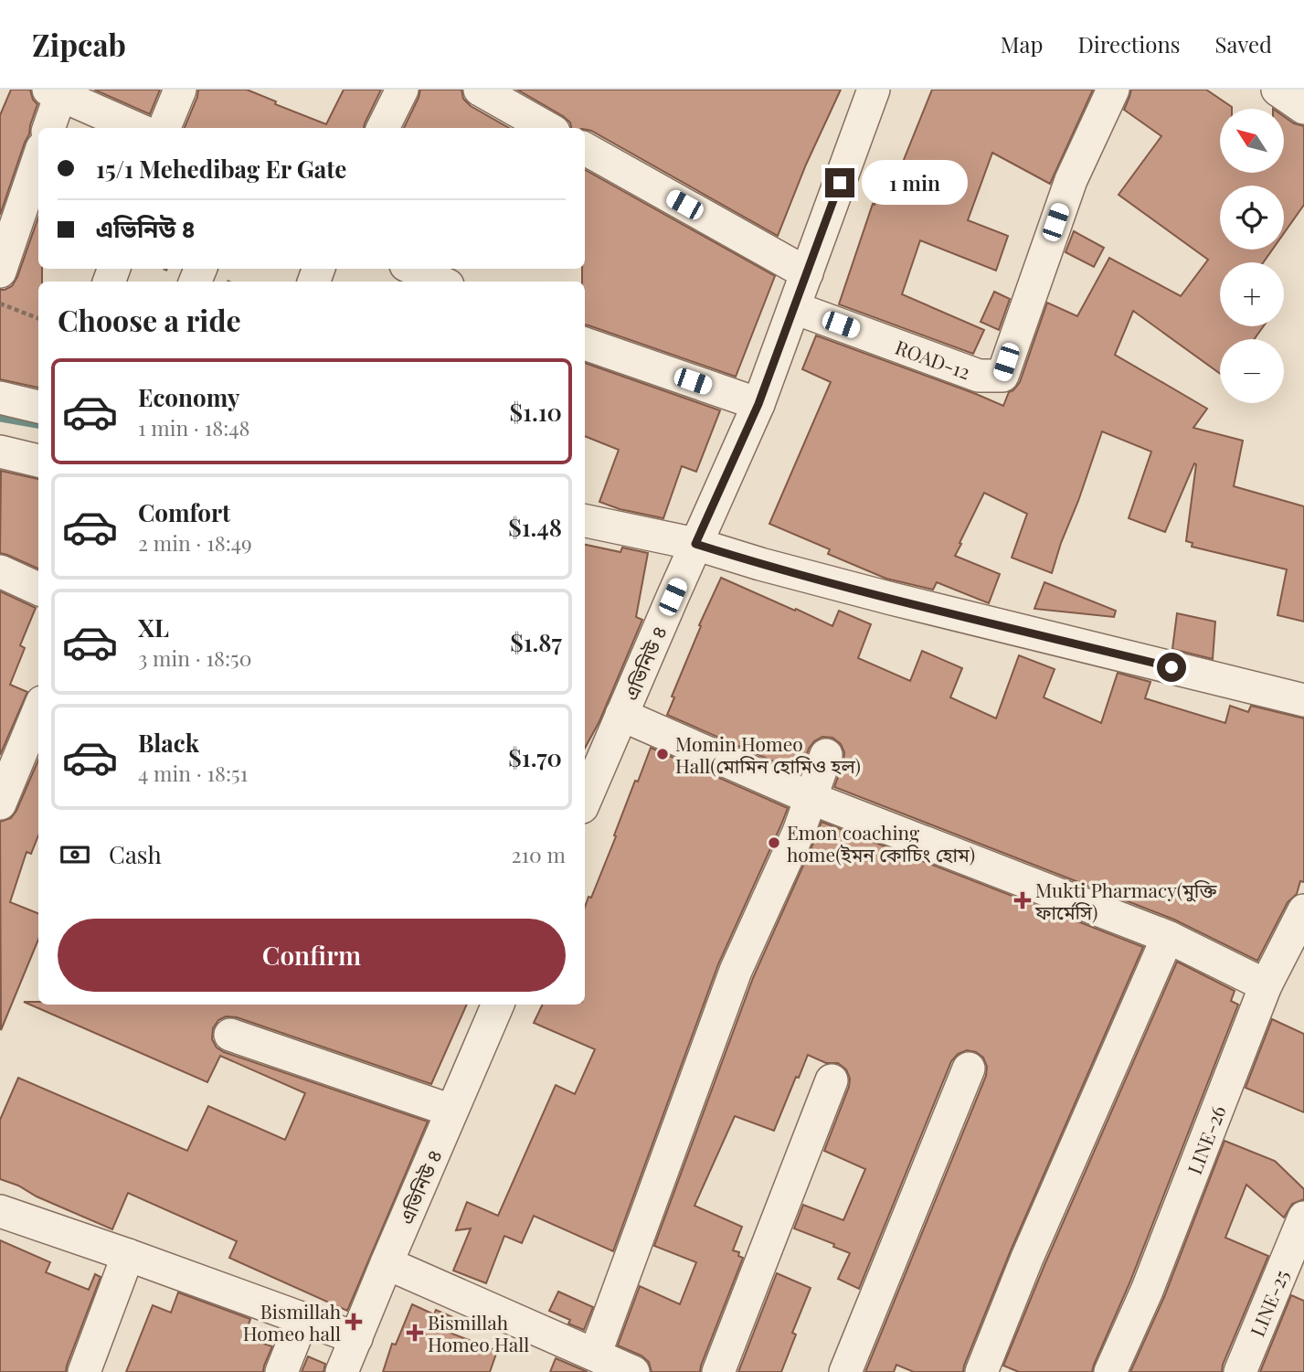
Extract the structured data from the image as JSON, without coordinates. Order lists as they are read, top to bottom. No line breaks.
{"streets":{"street":["ROAD-12","এভিনিউ ৪","LINE-26","LINE-25"]},"crossings":[["ROAD-12","এভিনিউ ৪"]],"places":{"other":["Momin Homeo Hall(মোমিন হোমিও হল)","Emon coaching home(ইমন কোচিং হোম)"],"health":["Mukti Pharmacy(মুক্তি ফার্মেসি)","Bismillah Homeo hall","Bismillah Homeo Hall"]},"north":"top left","page":{"header":"Zipcab","nav":["Map","Directions","Saved"],"map_buttons":["+","−"],"banner":["15/1 Mehedibag Er Gate","এভিনিউ ৪"],"bubble":"1 min","heading":"Choose a ride","list":[{"name":"Economy","note":"1 min · 18:48","value":"$1.10"},{"name":"Comfort","note":"2 min · 18:49","value":"$1.48"},{"name":"XL","note":"3 min · 18:50","value":"$1.87"},{"name":"Black","note":"4 min · 18:51","value":"$1.70"}],"pay":["Cash","210 m"],"buttons":"Confirm"}}
